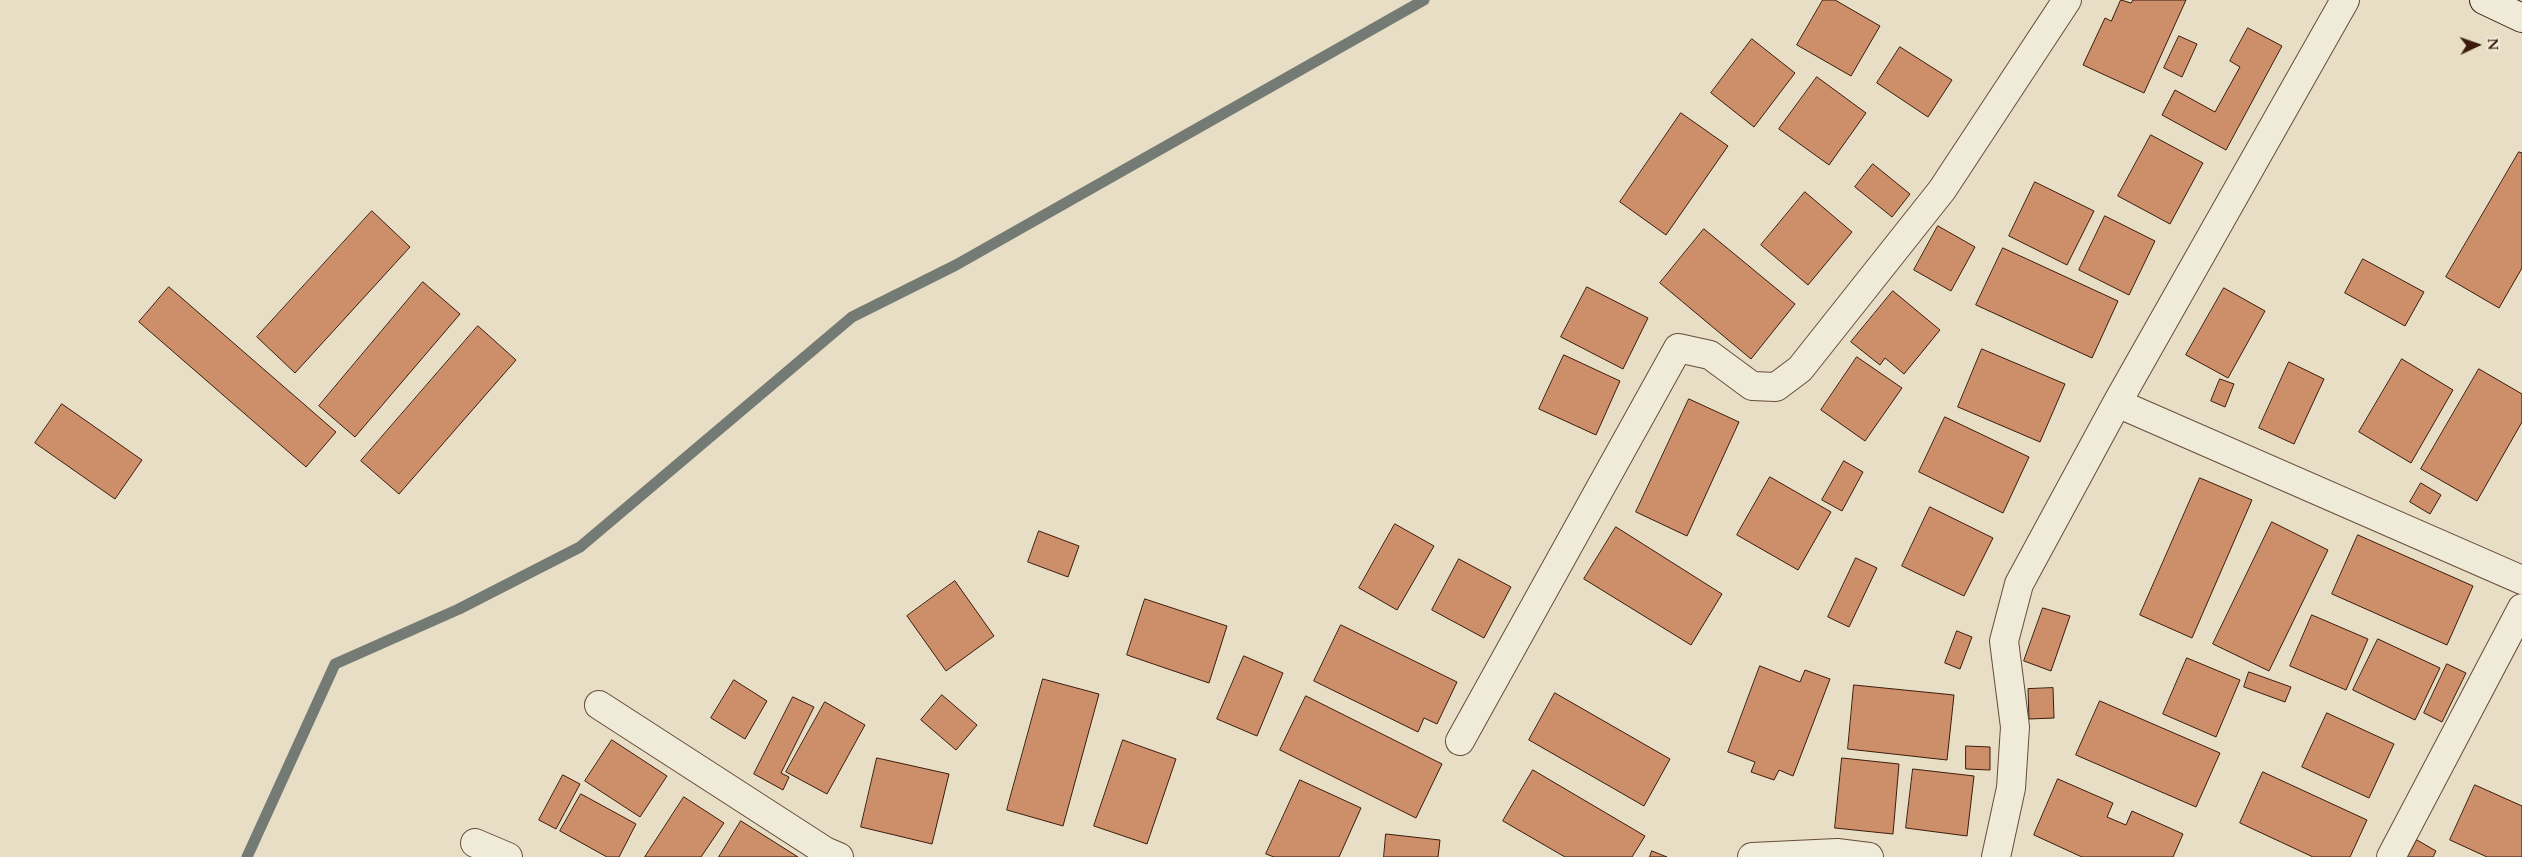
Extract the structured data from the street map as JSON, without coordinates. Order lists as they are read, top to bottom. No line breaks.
{"north":"right"}
